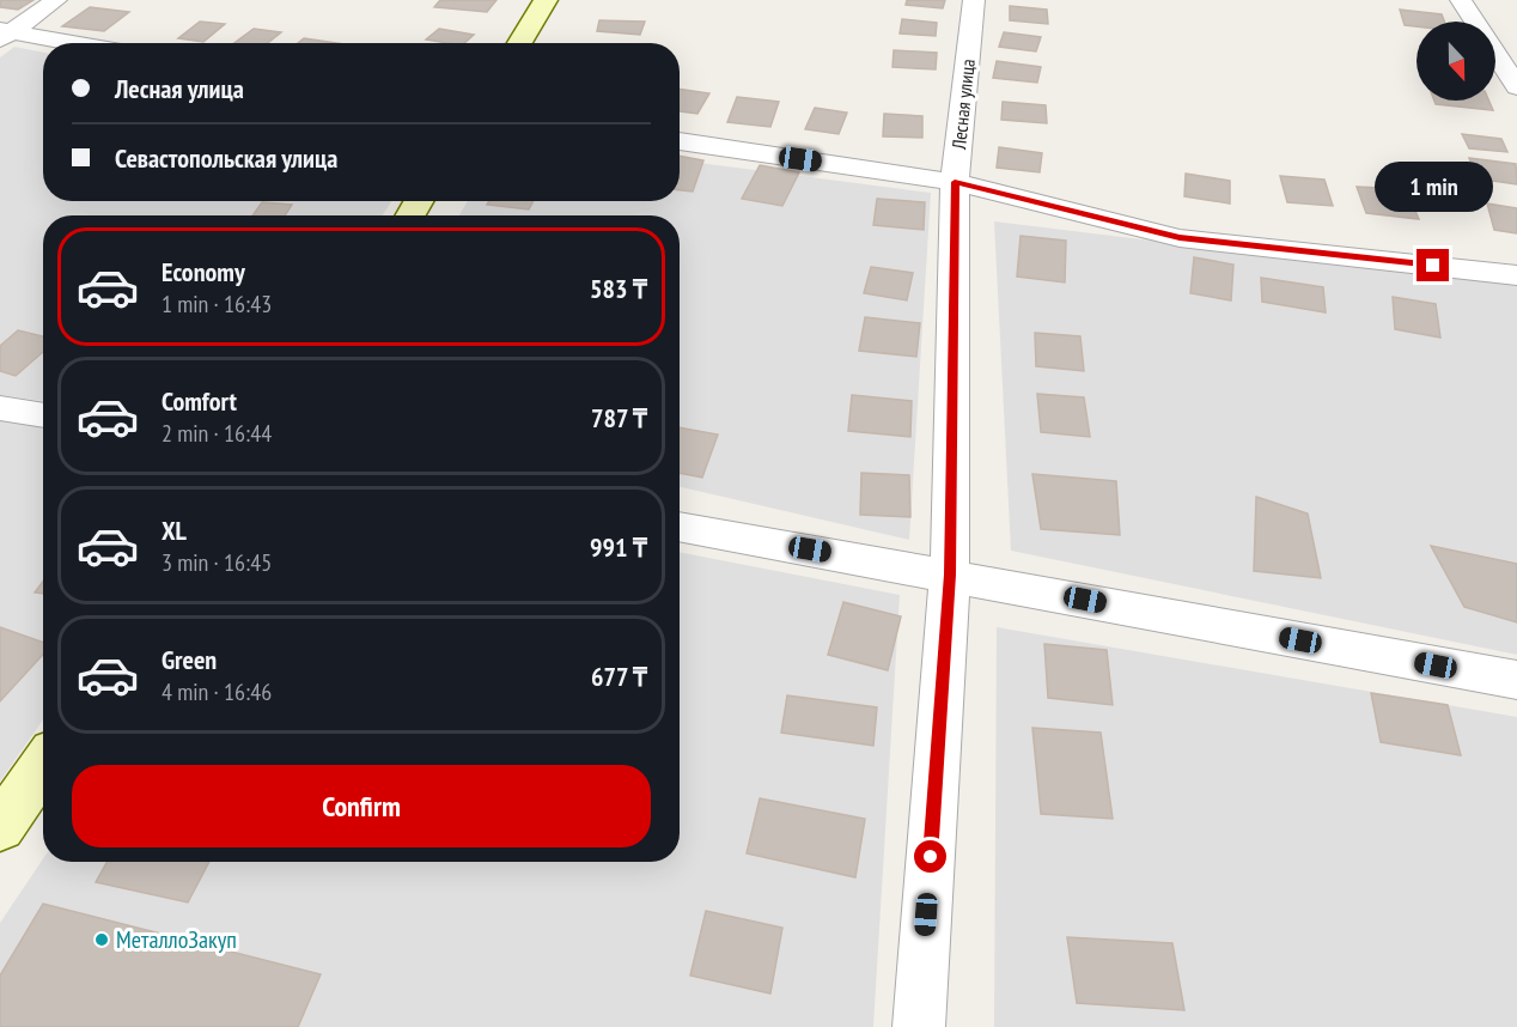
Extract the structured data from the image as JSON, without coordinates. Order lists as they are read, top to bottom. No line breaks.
{"streets":{"street":["Лесная улица"]},"places":["МеталлоЗакуп"],"north":"bottom","page":{"banner":["Лесная улица","Севастопольская улица"],"bubble":"1 min","list":[{"name":"Economy","note":"1 min · 16:43","value":"583 ₸"},{"name":"Comfort","note":"2 min · 16:44","value":"787 ₸"},{"name":"XL","note":"3 min · 16:45","value":"991 ₸"},{"name":"Green","note":"4 min · 16:46","value":"677 ₸"}],"buttons":"Confirm"}}
